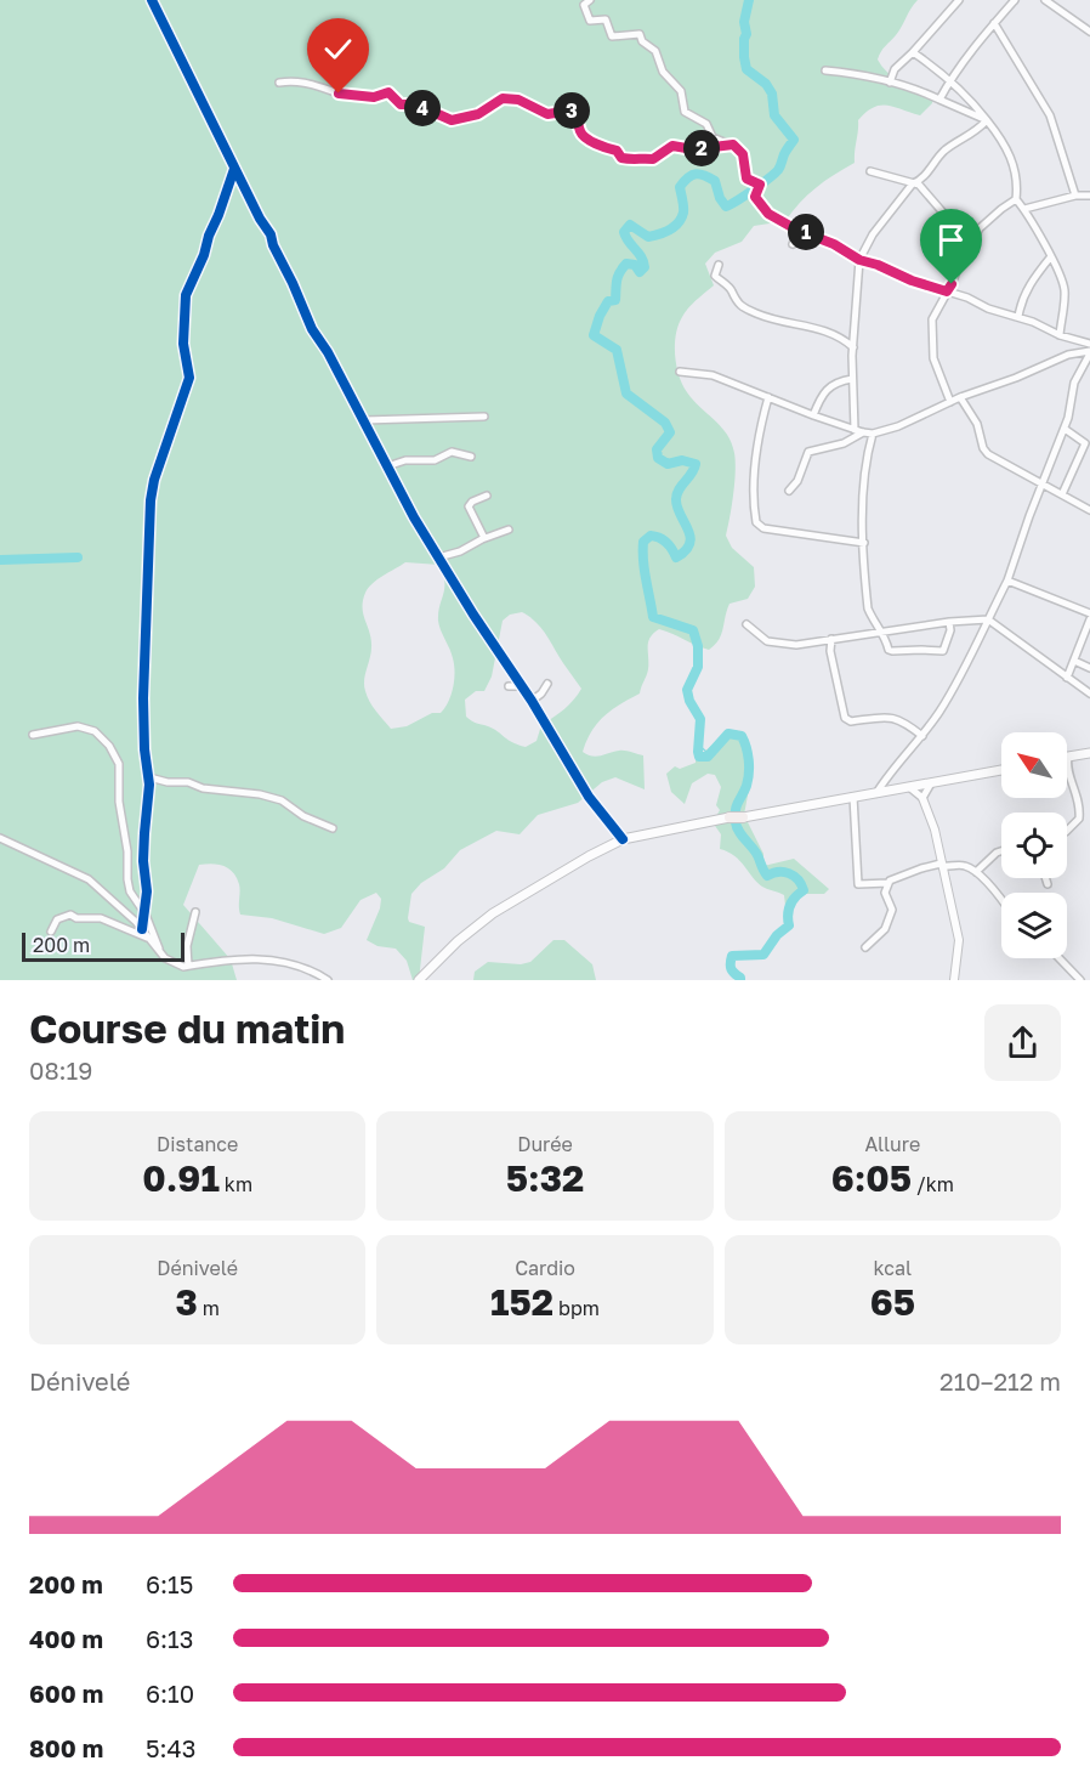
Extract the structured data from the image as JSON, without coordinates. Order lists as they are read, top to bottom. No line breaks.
{"scale_bar":"200 m","north":"top left","page":{"pins":["4","3","2","1"],"scale":"200 m","heading":["Course du matin","08:19"],"stats":[["Distance","0.91 km"],["Durée","5:32"],["Allure","6:05 /km"],["Dénivelé","3 m"],["Cardio","152 bpm"],["kcal","65"]],"chart":["Dénivelé","210–212 m"],"list":[{"name":"200 m","note":"6:15"},{"name":"400 m","note":"6:13"},{"name":"600 m","note":"6:10"},{"name":"800 m","note":"5:43"}]}}
